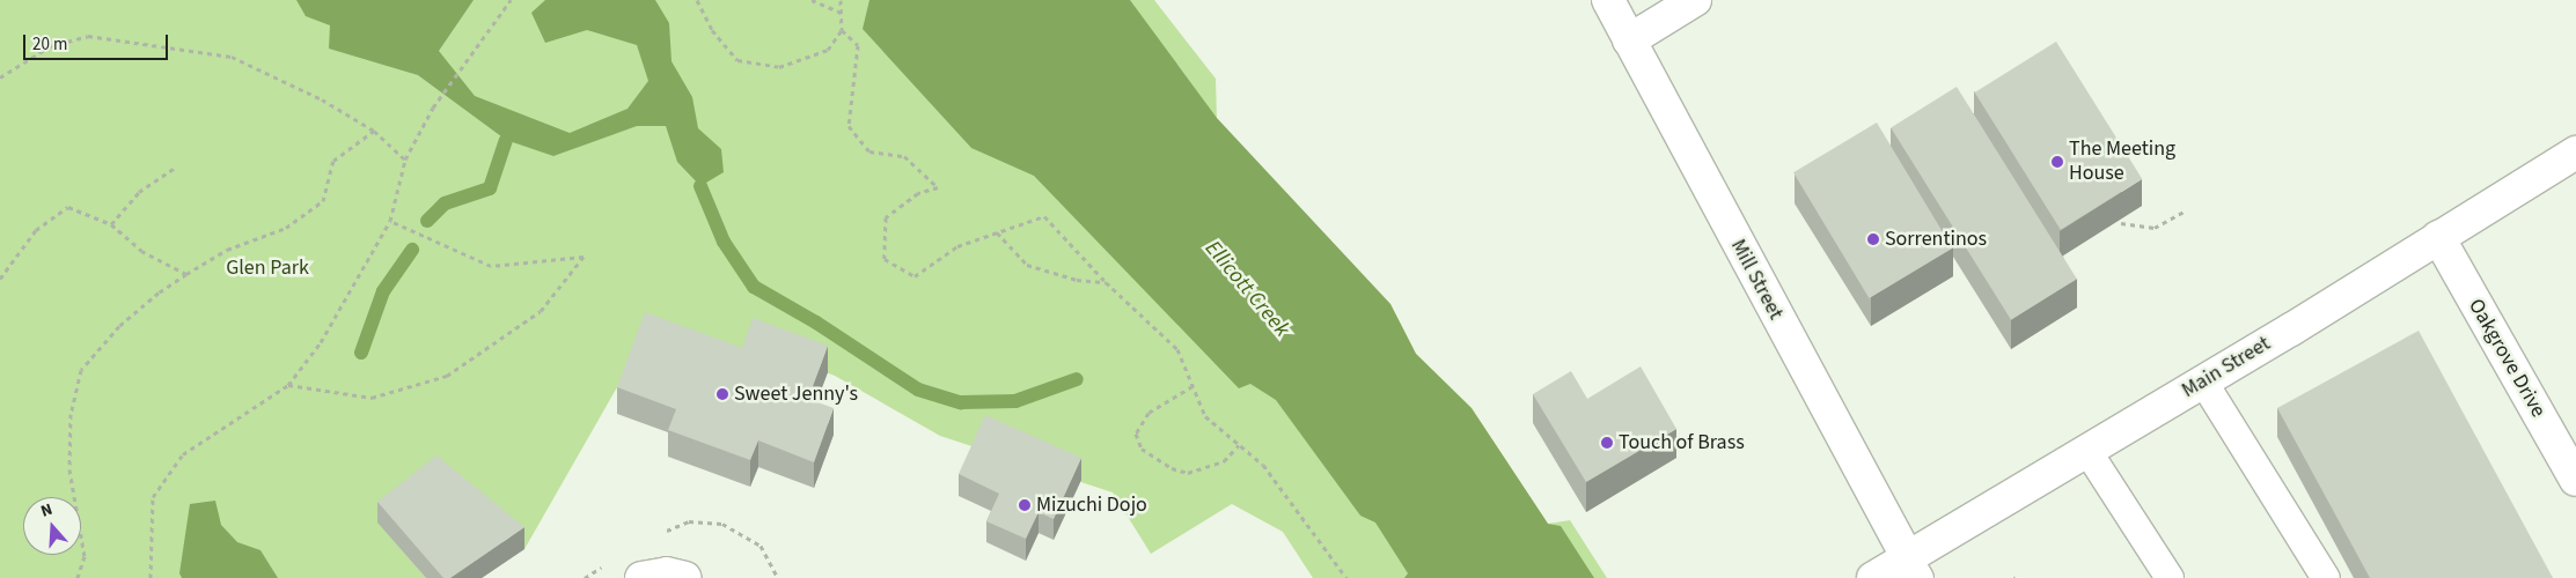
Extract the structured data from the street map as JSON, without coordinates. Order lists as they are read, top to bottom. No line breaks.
{"streets":{"street":["Mill Street","Oakgrove Drive","Main Street"]},"crossings":[["Mill Street","Main Street"],["Oakgrove Drive","Main Street"]],"water":["Ellicott Creek"],"parks":["Glen Park"],"places":["The Meeting House","Sorrentinos","Sweet Jenny's","Touch of Brass","Mizuchi Dojo"],"scale_bar":"20 m","north":"top"}
